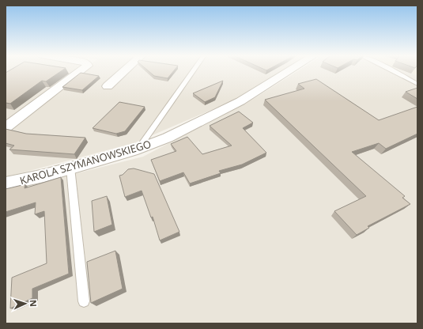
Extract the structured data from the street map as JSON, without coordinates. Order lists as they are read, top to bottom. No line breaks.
{"streets":{"street":["KAROLA SZYMANOWSKIEGO"]},"north":"right"}
